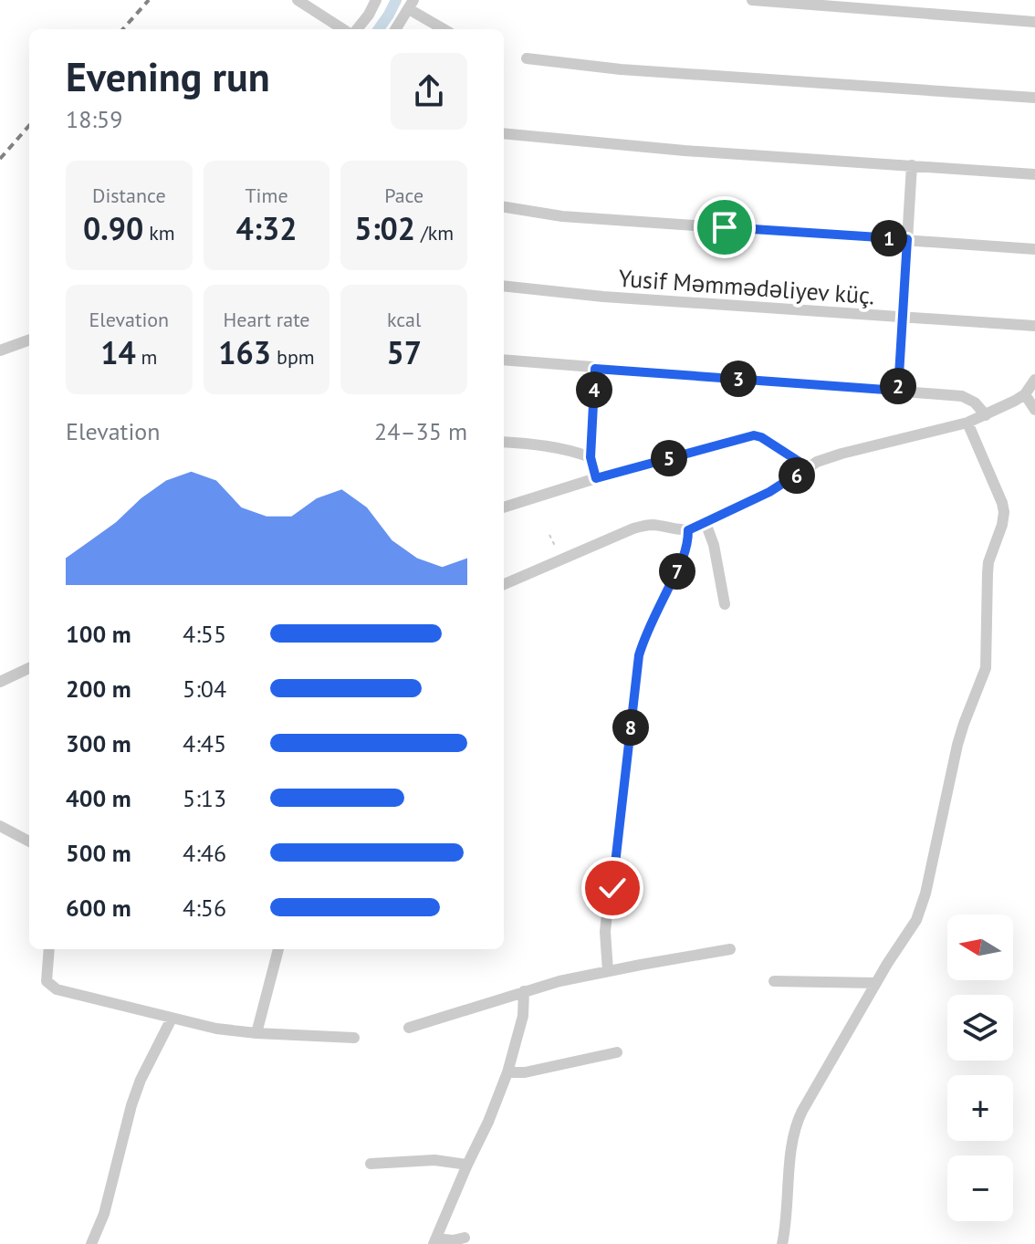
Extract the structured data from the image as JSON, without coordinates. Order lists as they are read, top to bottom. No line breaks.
{"streets":{"street":["Yusif Məmmədəliyev küç."]},"north":"left","page":{"heading":["Evening run","18:59"],"stats":[["Distance","0.90 km"],["Time","4:32"],["Pace","5:02 /km"],["Elevation","14 m"],["Heart rate","163 bpm"],["kcal","57"]],"pins":["1","3","2","4","5","6","7","8"],"chart":["Elevation","24–35 m"],"list":[{"name":"100 m","note":"4:55"},{"name":"200 m","note":"5:04"},{"name":"300 m","note":"4:45"},{"name":"400 m","note":"5:13"},{"name":"500 m","note":"4:46"},{"name":"600 m","note":"4:56"}],"map_buttons":["+","−"]}}
